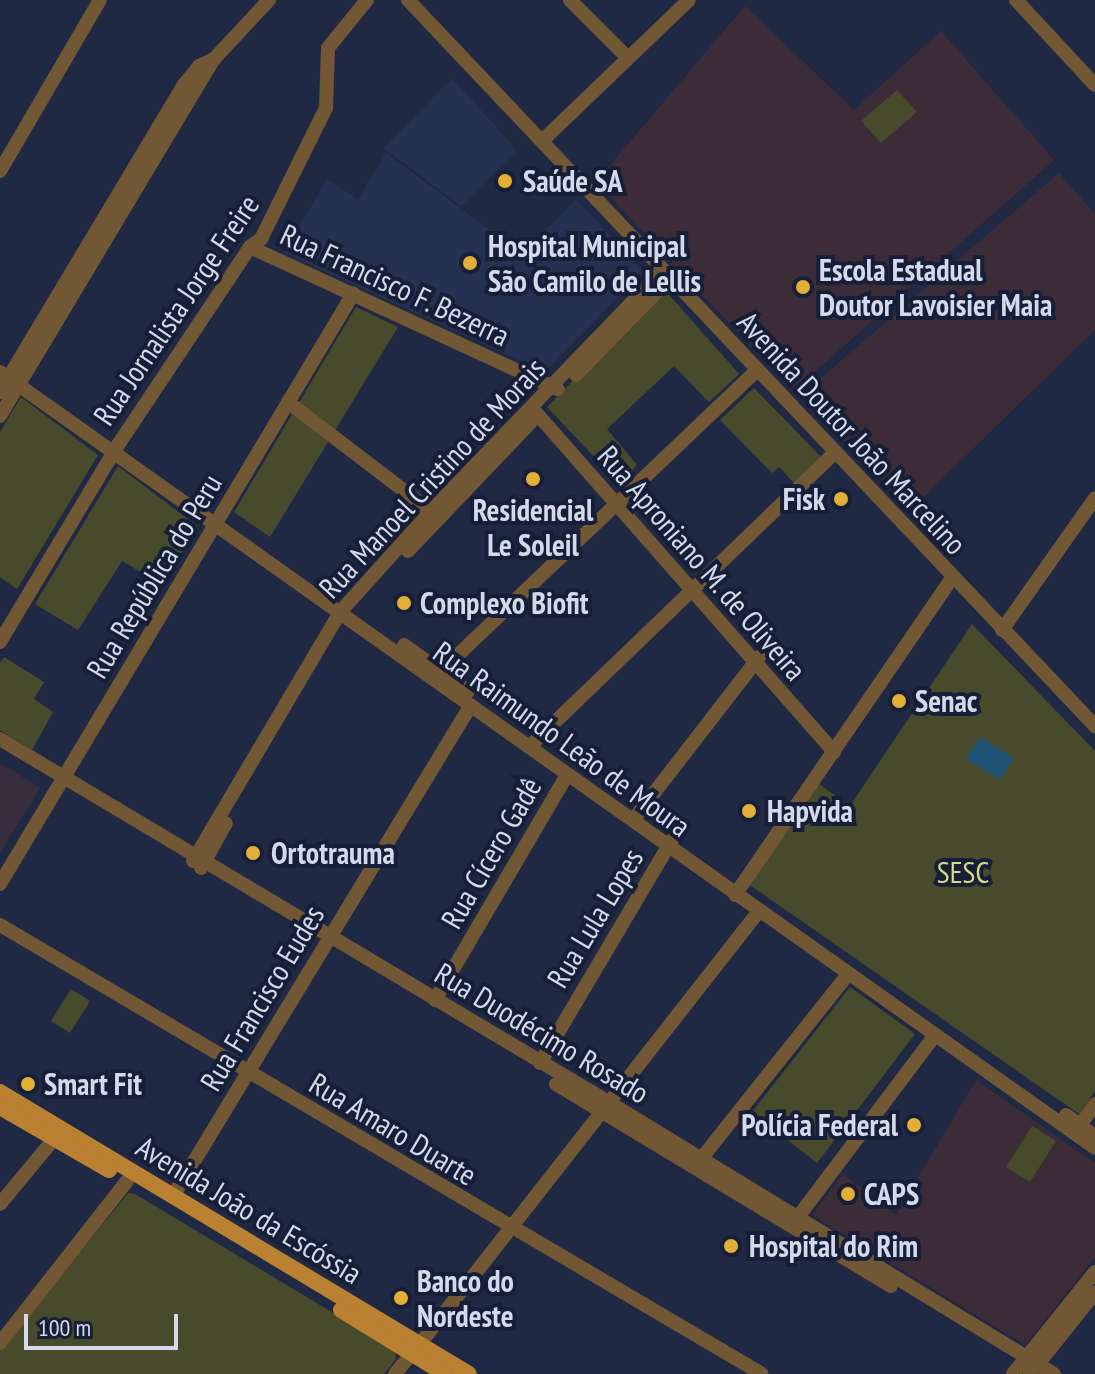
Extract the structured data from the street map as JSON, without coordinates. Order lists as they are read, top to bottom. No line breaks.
{"streets":{"main road":["Avenida João da Escóssia"],"street":["Rua Francisco F. Bezerra","Rua Jornalista Jorge Freire","Avenida Doutor João Marcelino","Rua Manoel Cristino de Morais","Rua Aproniano M. de Oliveira","Rua República do Peru","Rua Raimundo Leão de Moura","Rua Cícero Gadê","Rua Lula Lopes","Rua Francisco Eudes","Rua Duodécimo Rosado","Rua Amaro Duarte"]},"crossings":[["Rua Francisco F. Bezerra","Rua Jornalista Jorge Freire"],["Rua Francisco F. Bezerra","Rua Manoel Cristino de Morais"],["Rua Francisco F. Bezerra","Rua República do Peru"],["Rua Jornalista Jorge Freire","Rua Raimundo Leão de Moura"],["Avenida Doutor João Marcelino","Rua Manoel Cristino de Morais"],["Rua Manoel Cristino de Morais","Rua Aproniano M. de Oliveira"],["Rua Manoel Cristino de Morais","Rua Raimundo Leão de Moura"],["Rua Manoel Cristino de Morais","Rua Duodécimo Rosado"],["Rua República do Peru","Rua Raimundo Leão de Moura"],["Rua República do Peru","Rua Duodécimo Rosado"],["Rua Raimundo Leão de Moura","Rua Cícero Gadê"],["Rua Raimundo Leão de Moura","Rua Lula Lopes"],["Rua Raimundo Leão de Moura","Rua Francisco Eudes"],["Rua Cícero Gadê","Rua Duodécimo Rosado"],["Rua Lula Lopes","Rua Duodécimo Rosado"],["Rua Francisco Eudes","Rua Duodécimo Rosado"],["Rua Francisco Eudes","Rua Amaro Duarte"],["Rua Francisco Eudes","Avenida João da Escóssia"]],"parks":["SESC"],"places":["Saúde SA","Hospital Municipal São Camilo de Lellis","Escola Estadual Doutor Lavoisier Maia","Residencial Le Soleil","Fisk","Complexo Biofit","Senac","Hapvida","Ortotrauma","Smart Fit","Polícia Federal","CAPS","Hospital do Rim","Banco do Nordeste"],"scale_bar":"100 m"}
